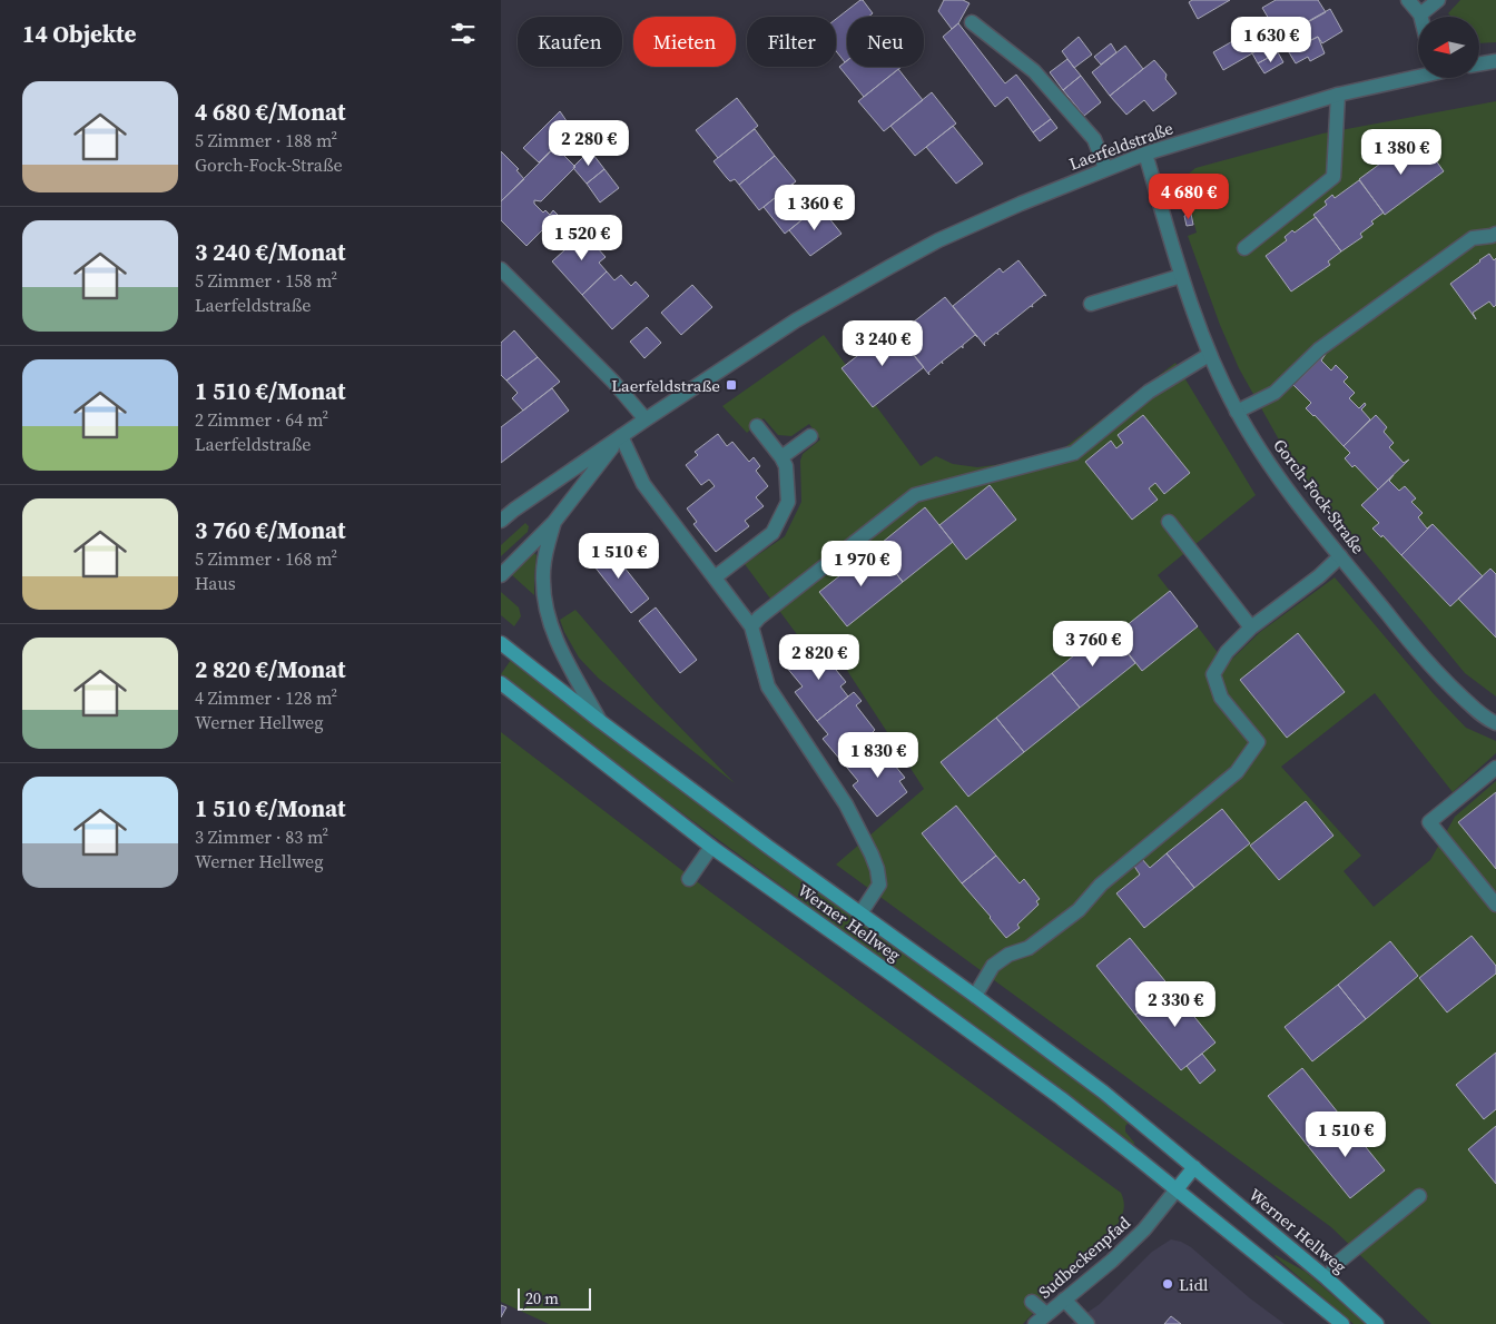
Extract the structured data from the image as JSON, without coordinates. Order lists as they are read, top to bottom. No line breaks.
{"streets":{"main road":["Werner Hellweg"],"street":["Laerfeldstraße","Gorch-Fock-Straße","Sudbeckenpfad"]},"crossings":[["Laerfeldstraße","Gorch-Fock-Straße"],["Laerfeldstraße","Werner Hellweg"],["Werner Hellweg","Sudbeckenpfad"]],"places":{"transit":["Laerfeldstraße"],"other":["Lidl"]},"scale_bar":"20 m","north":"left","page":{"heading":"14 Objekte","price":["1 630 €","2 280 €","1 380 €","4 680 €","1 360 €","1 520 €","3 240 €","1 510 €","1 970 €","3 760 €","2 820 €","1 830 €","2 330 €","1 510 €"],"chip":["Kaufen","Mieten","Filter","Neu"],"list":[{"name":"4 680 €/Monat","note":"5 Zimmer · 188 m² · Gorch-Fock-Straße"},{"name":"3 240 €/Monat","note":"5 Zimmer · 158 m² · Laerfeldstraße"},{"name":"1 510 €/Monat","note":"2 Zimmer · 64 m² · Laerfeldstraße"},{"name":"3 760 €/Monat","note":"5 Zimmer · 168 m² · Haus"},{"name":"2 820 €/Monat","note":"4 Zimmer · 128 m² · Werner Hellweg"},{"name":"1 510 €/Monat","note":"3 Zimmer · 83 m² · Werner Hellweg"}],"scale":"20 m"}}
